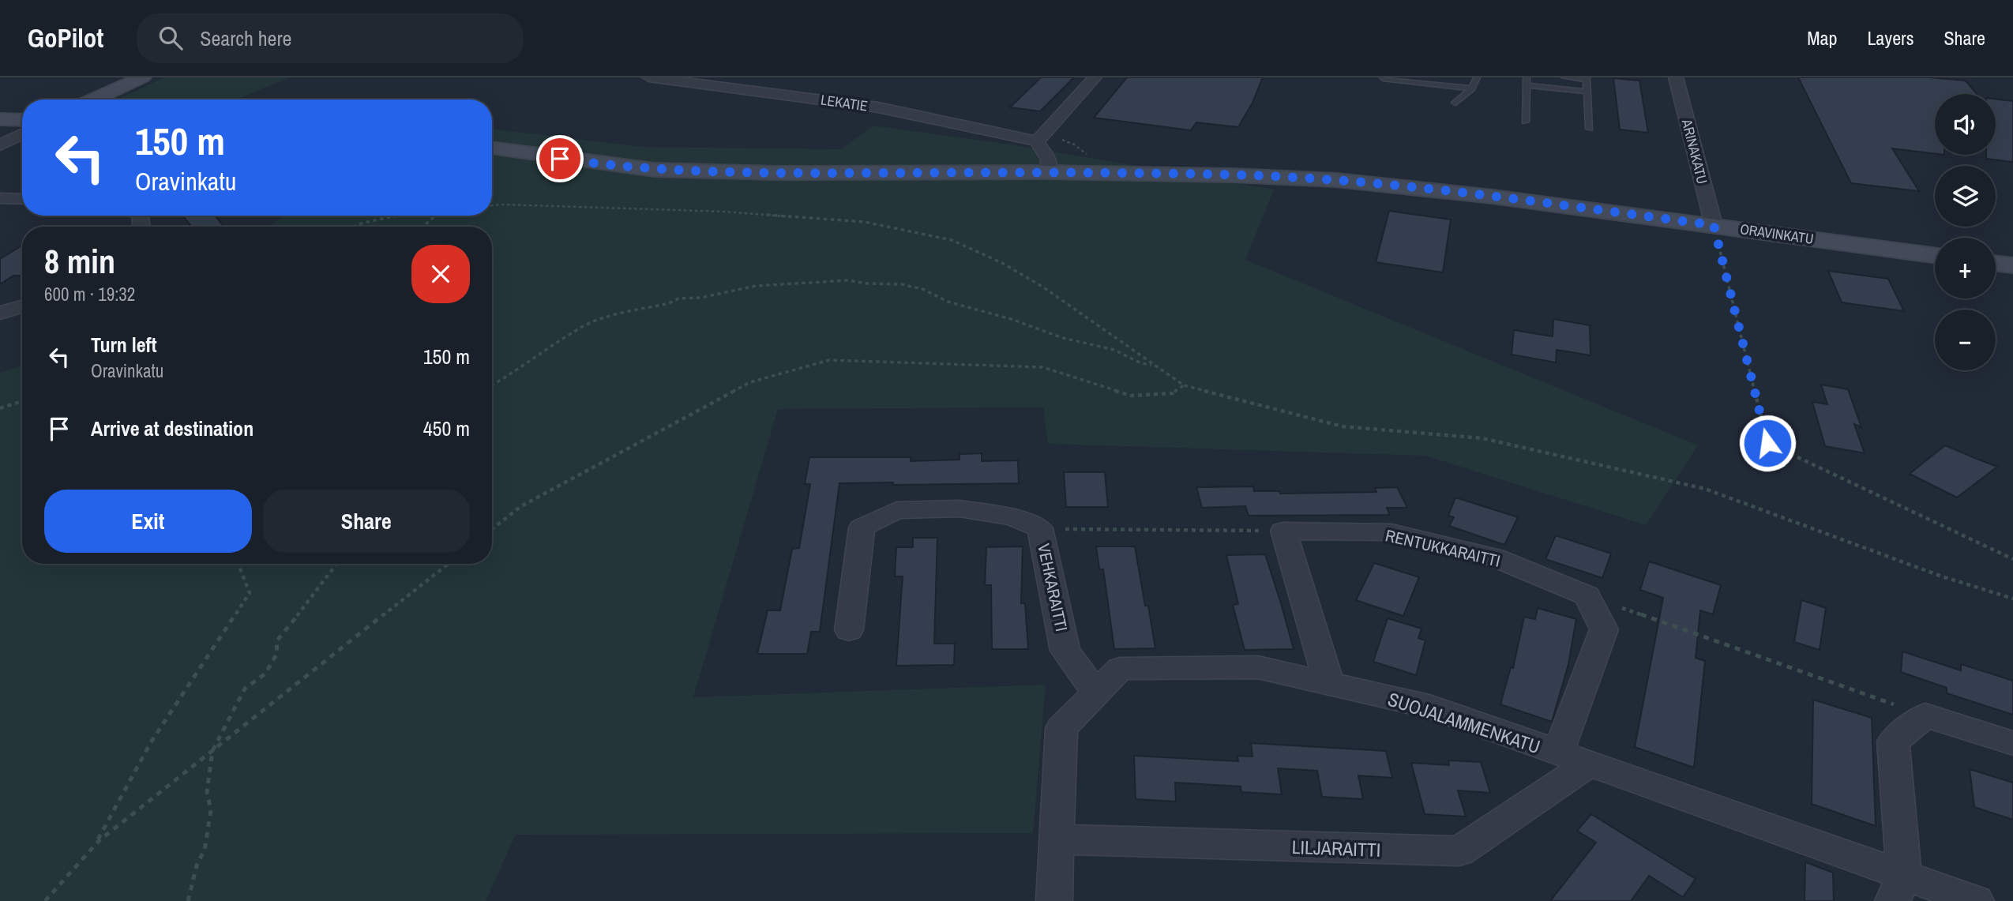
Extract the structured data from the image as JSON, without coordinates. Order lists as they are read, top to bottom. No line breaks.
{"streets":{"street":["LEKATIE","ARINAKATU","ORAVINKATU","RENTUKKARAITTI","VEHKARAITTI","SUOJALAMMENKATU","LILJARAITTI"]},"crossings":[["ARINAKATU","ORAVINKATU"],["VEHKARAITTI","SUOJALAMMENKATU"],["SUOJALAMMENKATU","LILJARAITTI"]],"page":{"header":"GoPilot","search":"Search here","nav":["Map","Layers","Share"],"map_buttons":["+","−"],"turn":["150 m","Oravinkatu"],"heading":["8 min","600 m · 19:32"],"list":[{"name":"Turn left","note":"Oravinkatu","value":"150 m"},{"name":"Arrive at destination","value":"450 m"}],"buttons":["Exit","Share"]}}
